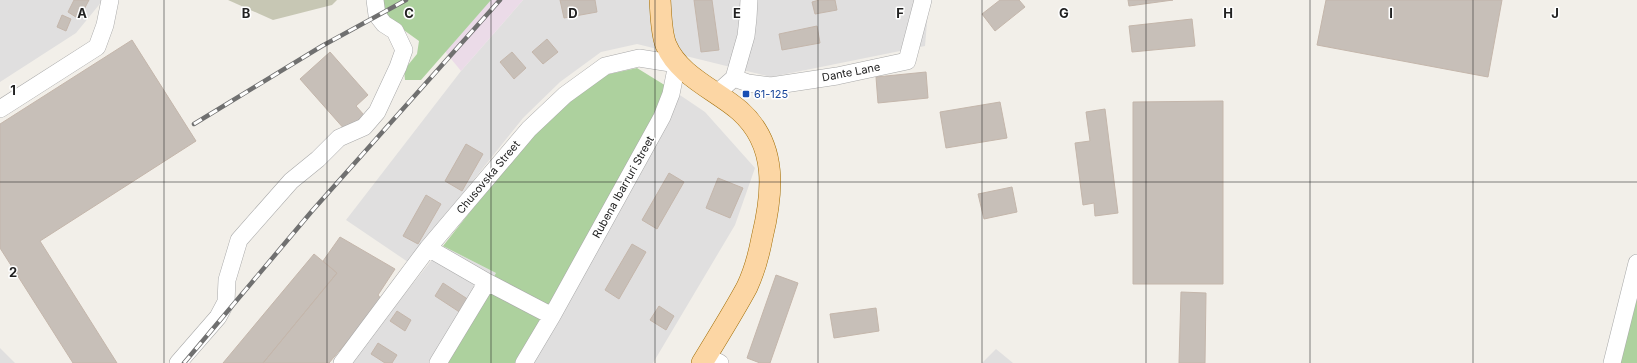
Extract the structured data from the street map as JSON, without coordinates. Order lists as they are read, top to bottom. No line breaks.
{"streets":{"street":["Dante Lane","Chusovska Street","Rubena Ibarruri Street"]},"crossings":[["Chusovska Street","Rubena Ibarruri Street"]],"places":{"transit":["61-125"]},"grid":{"columns":["A","B","C","D","E","F","G","H","I","J"],"rows":["1","2"]}}
